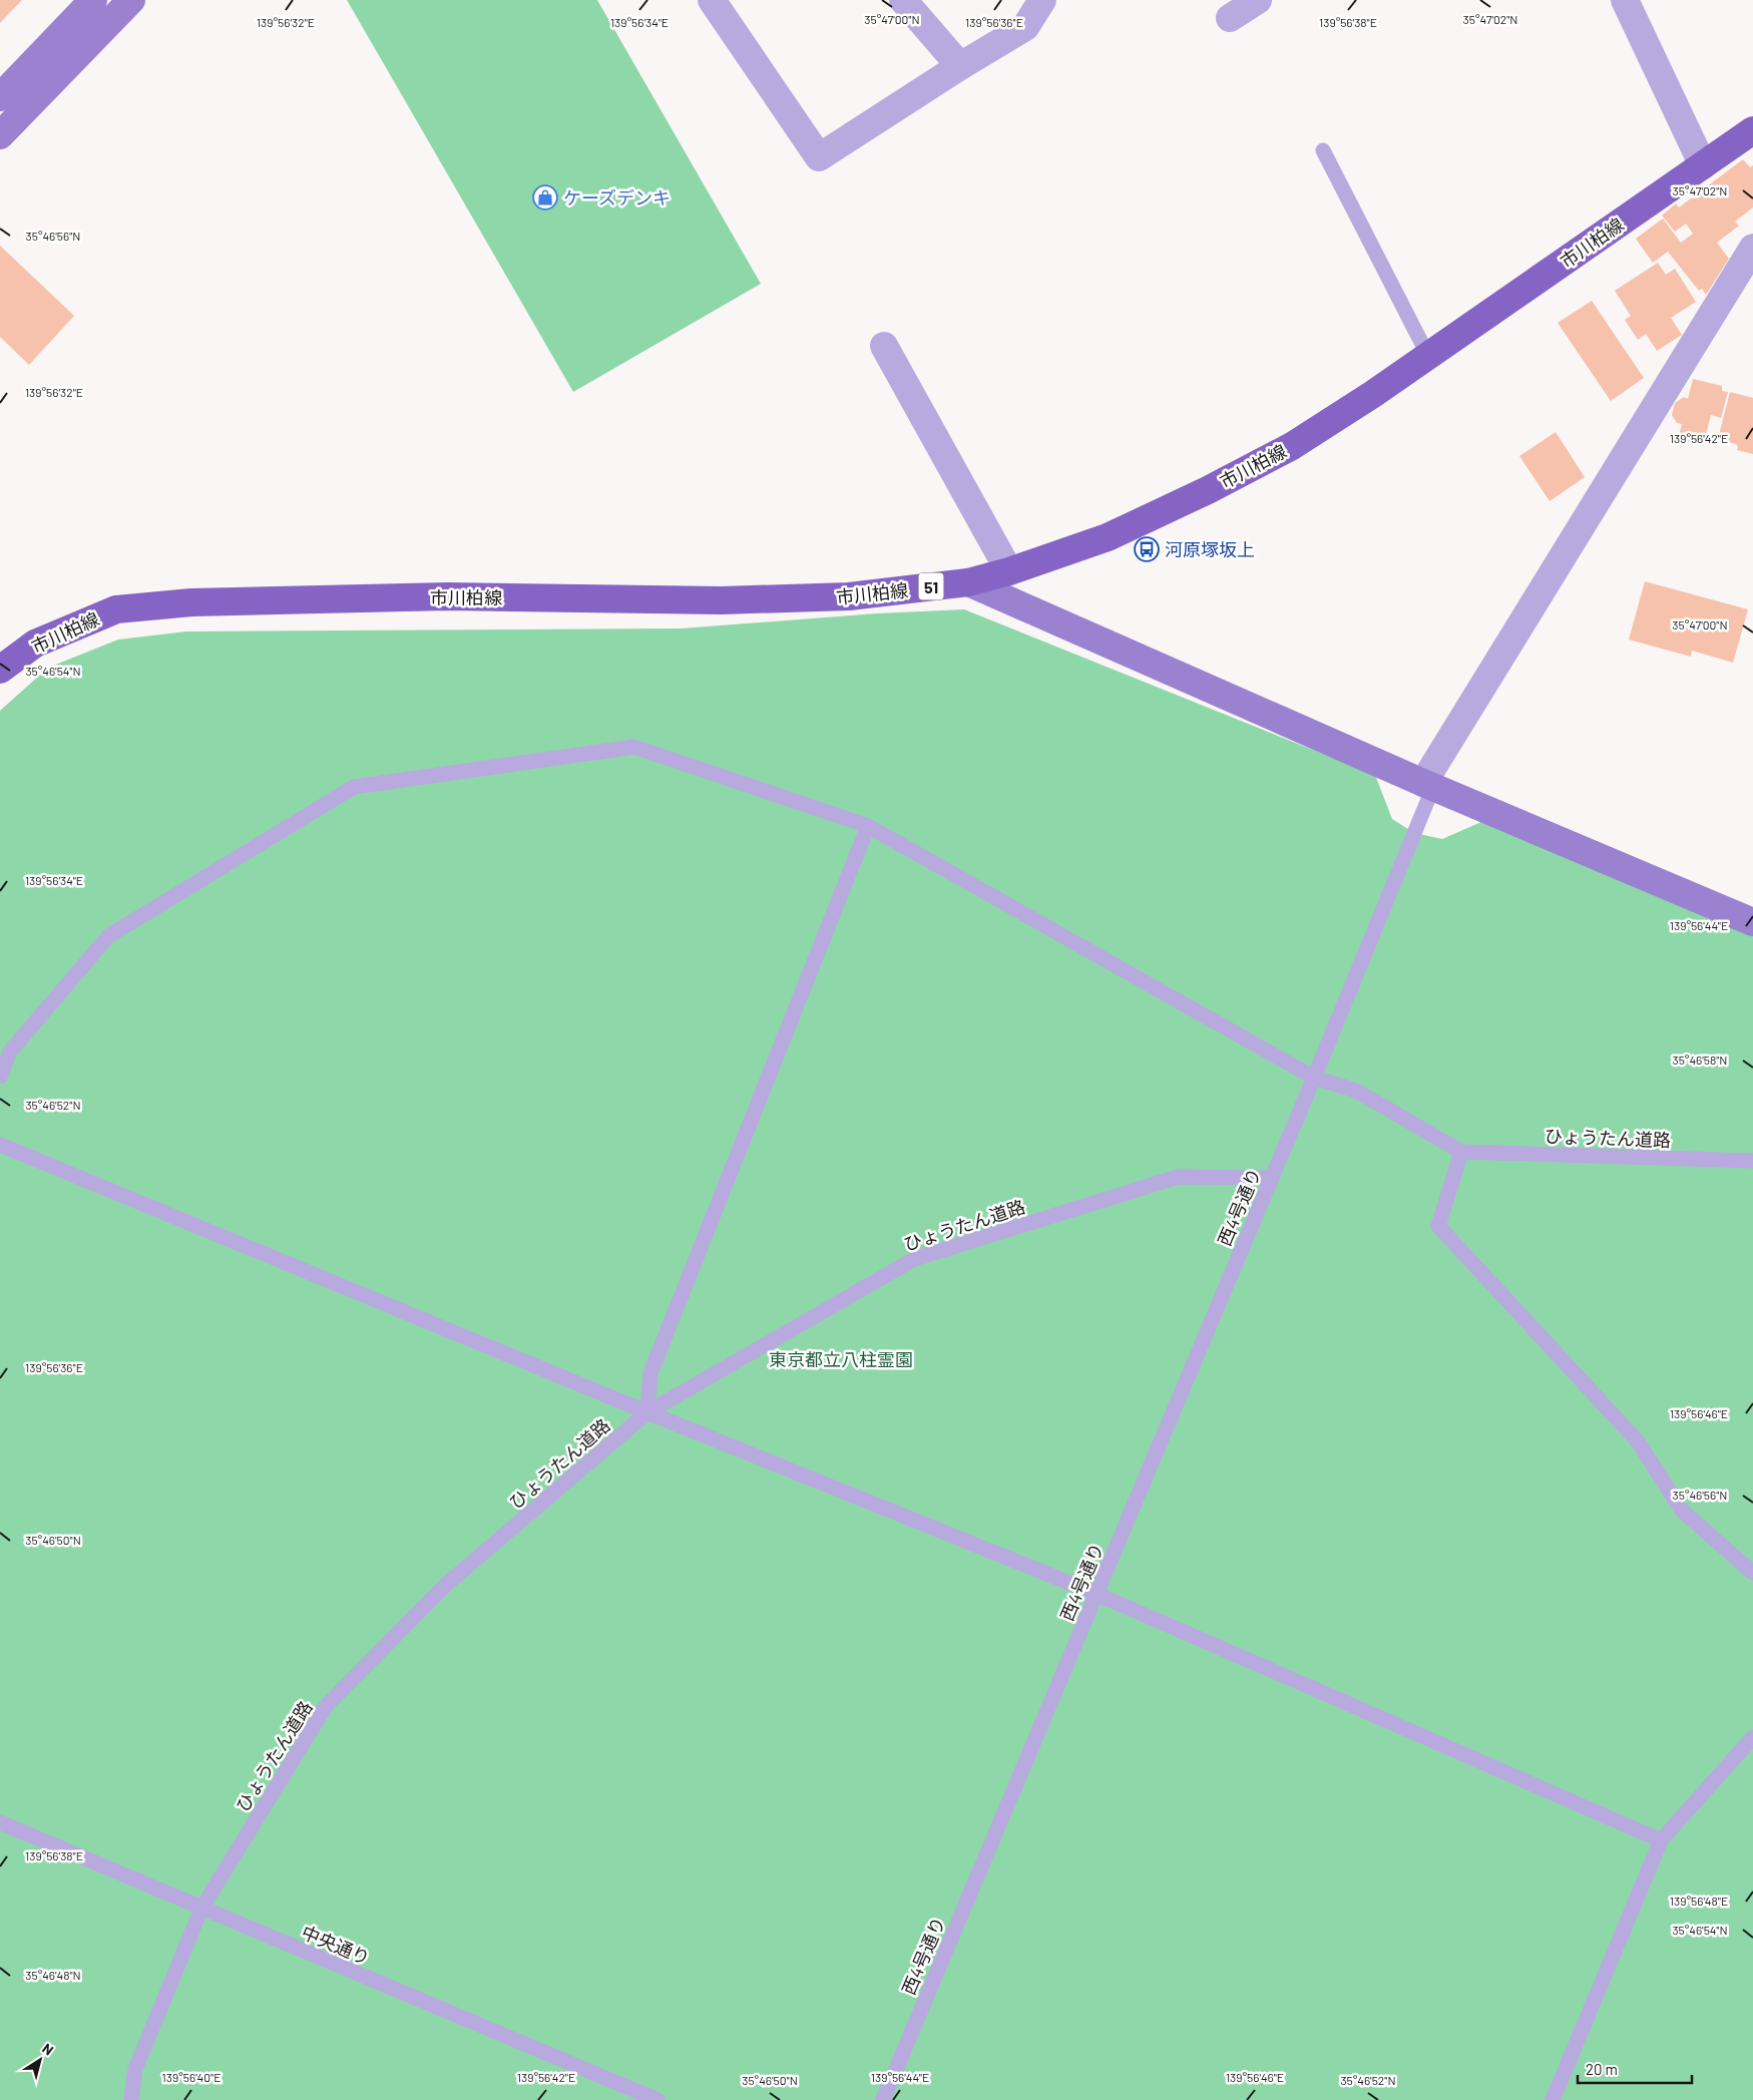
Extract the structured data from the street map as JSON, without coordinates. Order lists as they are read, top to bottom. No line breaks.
{"streets":{"main road":["市川柏線","51"],"lane":["ひょうたん道路","西4号通り","中央通り"]},"crossings":[["ひょうたん道路","西4号通り"],["ひょうたん道路","中央通り"]],"parks":["東京都立八柱霊園"],"places":{"shop":["ケーズデンキ"],"bus stop":["河原塚坂上"]},"scale_bar":"20 m","north":"top right","coordinates":["35°47'02\"N","35°47'00\"N","139°56'32\"E","139°56'34\"E","139°56'36\"E","139°56'38\"E","35°46'56\"N","139°56'42\"E","35°46'54\"N","139°56'44\"E","35°46'58\"N","35°46'52\"N","139°56'46\"E","35°46'50\"N","139°56'48\"E","35°46'48\"N","139°56'40\"E"]}
